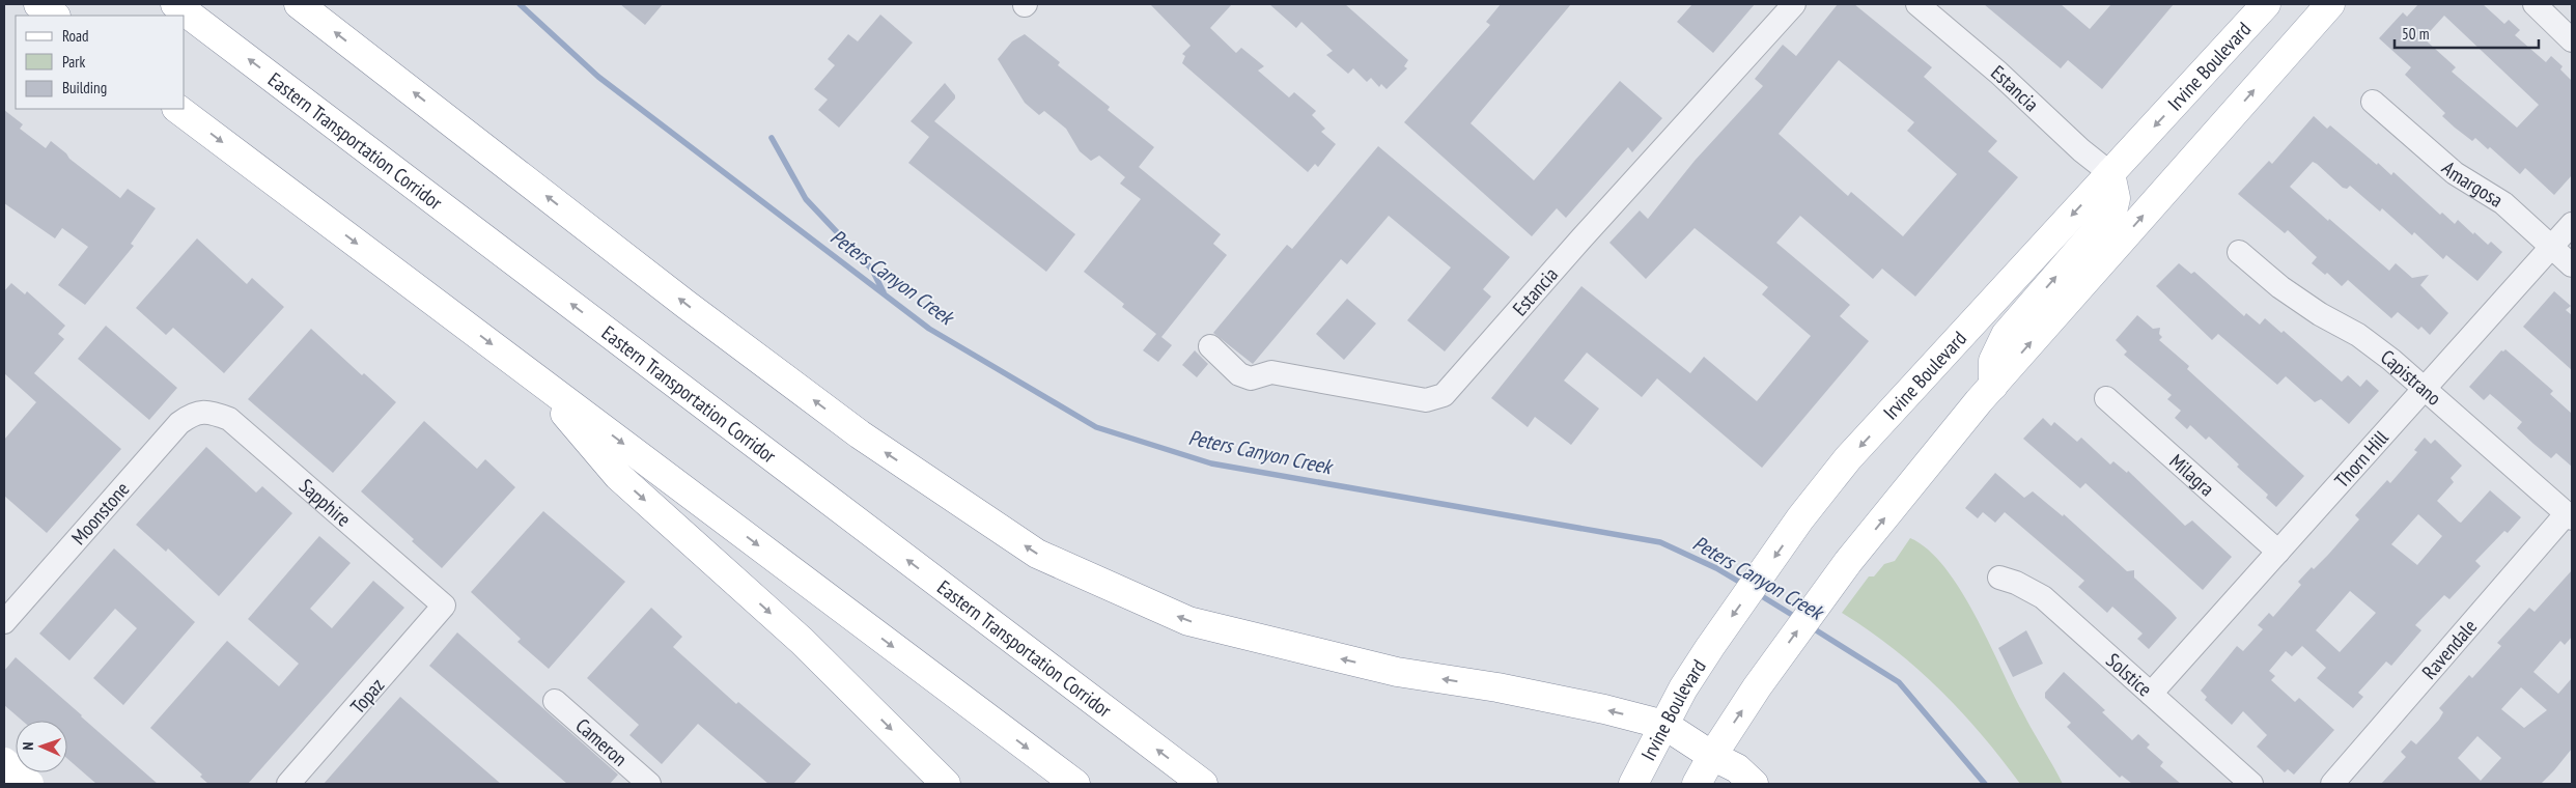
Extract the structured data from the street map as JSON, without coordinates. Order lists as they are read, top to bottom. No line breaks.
{"streets":{"main road":["Irvine Boulevard","Eastern Transportation Corridor"],"street":["Estancia","Amargosa","Capistrano","Thorn Hill","Milagra","Sapphire","Moonstone","Ravendale","Solstice","Topaz","Cameron"]},"crossings":[["Irvine Boulevard","Estancia"],["Amargosa","Thorn Hill"],["Capistrano","Thorn Hill"],["Capistrano","Ravendale"],["Thorn Hill","Milagra"],["Thorn Hill","Solstice"],["Sapphire","Moonstone"],["Sapphire","Topaz"]],"water":["Peters Canyon Creek"],"legend":["Road","Park","Building"],"scale_bar":"50 m","north":"left"}
